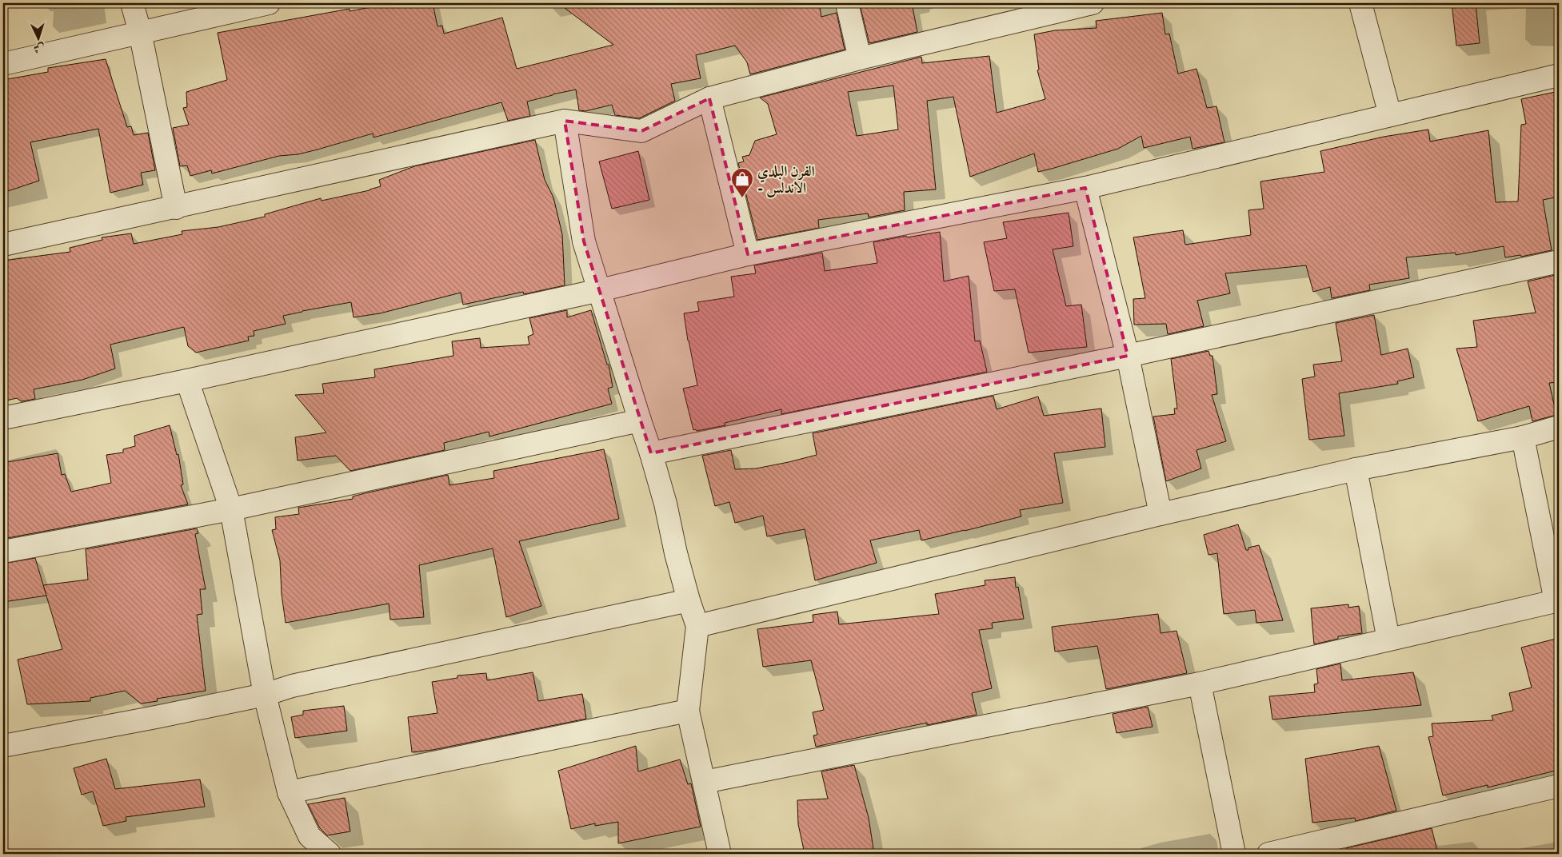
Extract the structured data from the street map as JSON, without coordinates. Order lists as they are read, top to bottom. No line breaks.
{"places":{"shop":["الفرن البلدي - الاندلس"]},"north":"bottom"}
